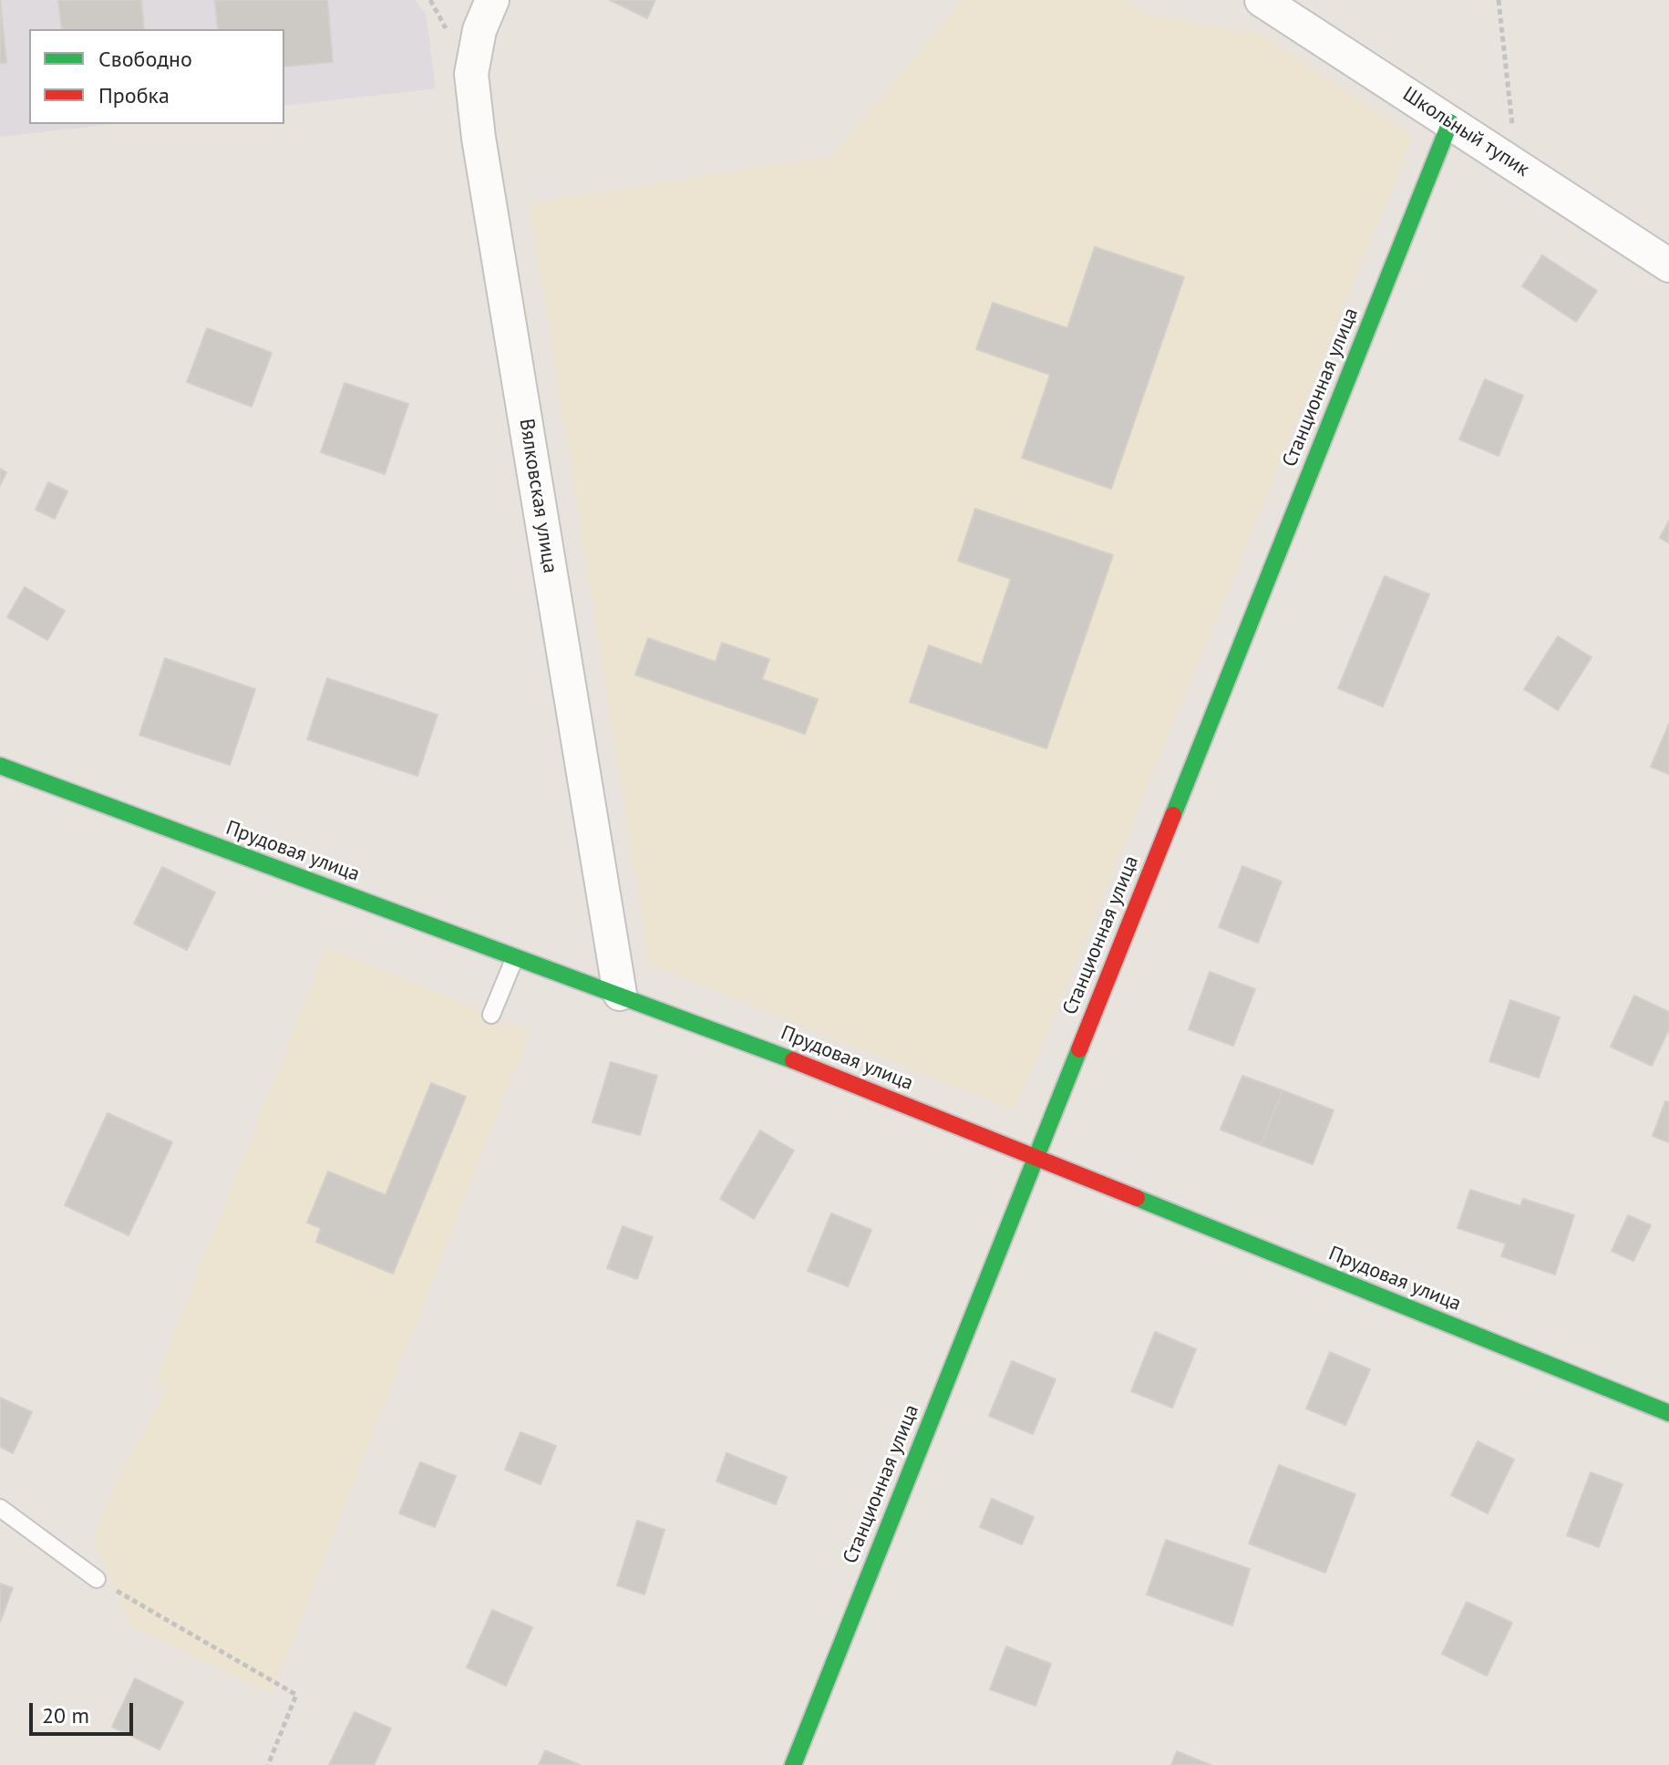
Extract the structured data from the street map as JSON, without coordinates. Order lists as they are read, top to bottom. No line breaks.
{"streets":{"street":["Школьный тупик","Станционная улица","Вялковская улица","Прудовая улица"]},"crossings":[["Школьный тупик","Станционная улица"],["Станционная улица","Прудовая улица"],["Вялковская улица","Прудовая улица"]],"legend":["Свободно","Пробка"],"scale_bar":"20 m"}
